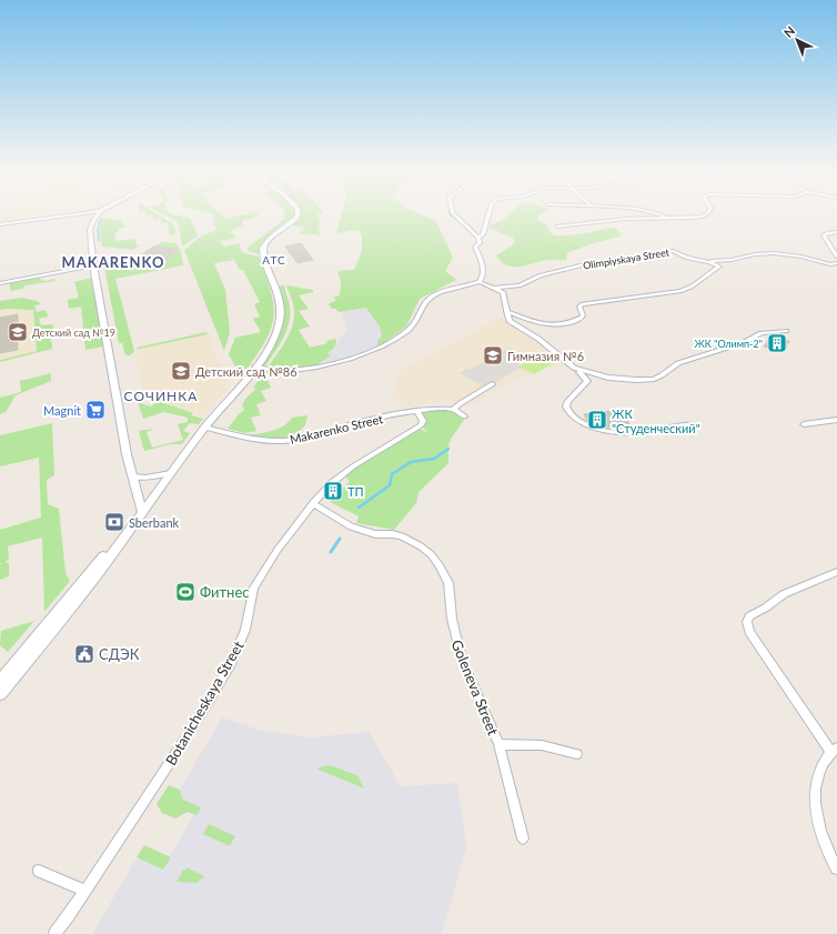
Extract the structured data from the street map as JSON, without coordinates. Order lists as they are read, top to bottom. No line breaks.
{"streets":{"street":["Olimpiyskaya Street","Makarenko Street","Goleneva Street","Botanicheskaya Street"]},"crossings":[["Makarenko Street","Botanicheskaya Street"],["Goleneva Street","Botanicheskaya Street"]],"districts":["АТС","MAKARENKO","СОЧИНКА"],"places":{"school or university":["Детский сад №19","Гимназия №6","Детский сад №86"],"building":["ЖК \"Олимп-2\"","ЖК \"Студенческий\"","ТП"],"supermarket":["Magnit"],"bank":["Sberbank"],"sports":["Фитнес"],"public building":["СДЭК"]},"north":"top left"}
